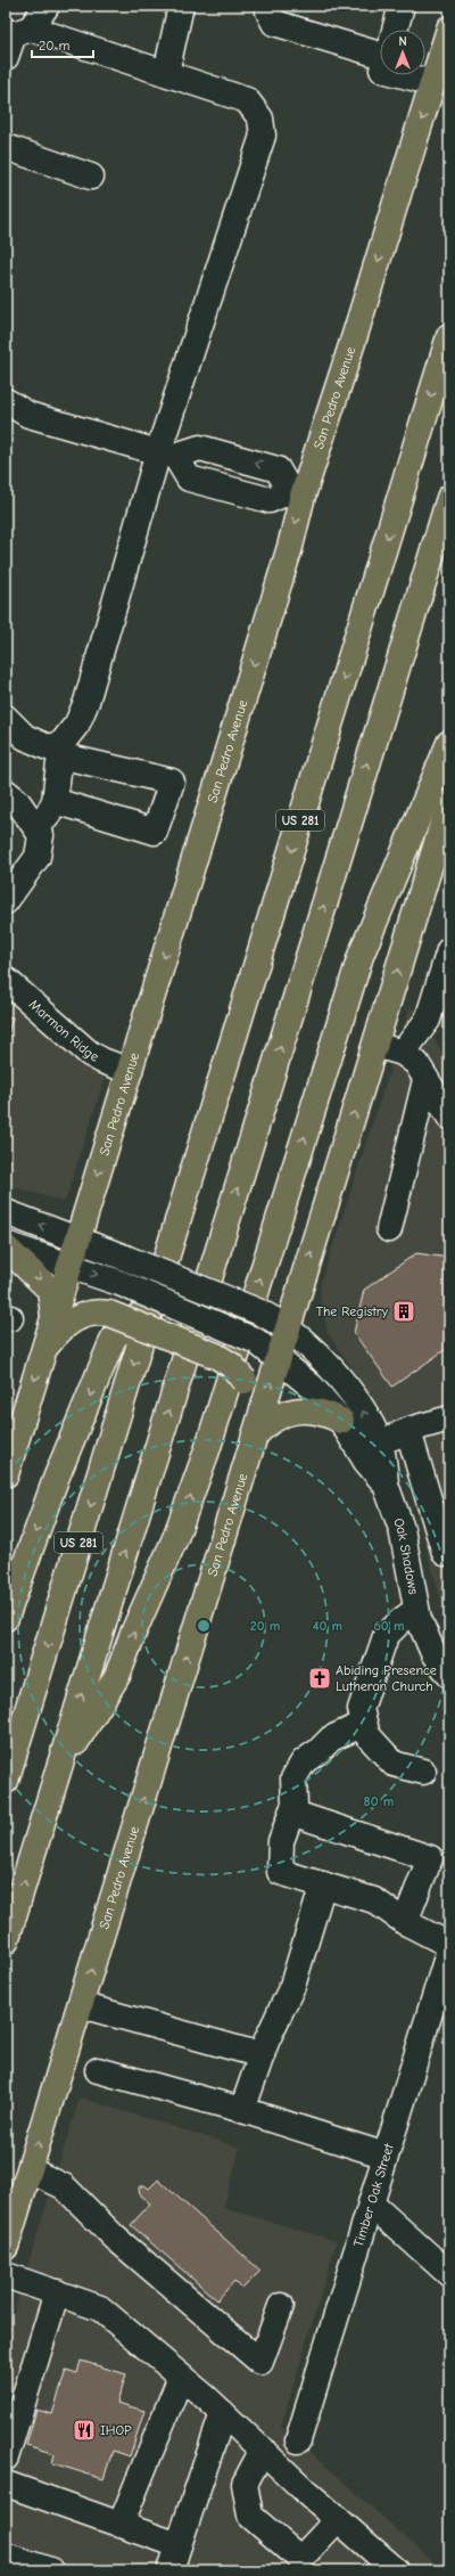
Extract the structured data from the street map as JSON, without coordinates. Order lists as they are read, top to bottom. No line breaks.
{"streets":{"main road":["San Pedro Avenue","US 281"],"street":["Marmon Ridge","Oak Shadows","Timber Oak Street"]},"crossings":[["San Pedro Avenue","Marmon Ridge"],["San Pedro Avenue","Oak Shadows"]],"places":{"building":["The Registry"],"church":["Abiding Presence Lutheran Church"],"restaurant":["IHOP"]},"scale_bar":"20 m","north":"top","rings":["20 m","40 m","60 m","80 m"]}
